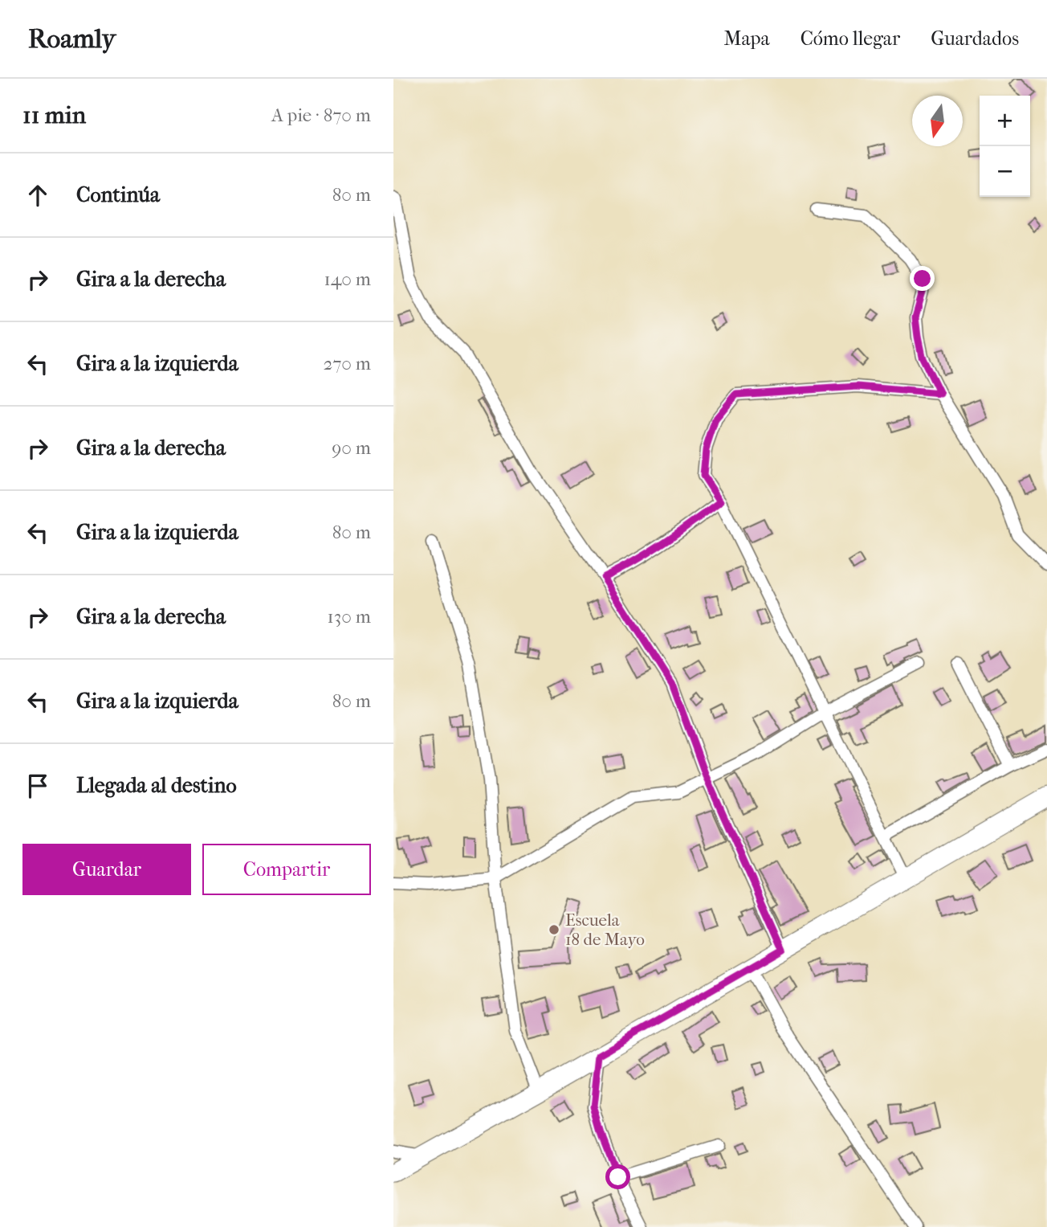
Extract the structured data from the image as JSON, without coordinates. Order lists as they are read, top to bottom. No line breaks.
{"places":["Escuela 18 de Mayo"],"north":"bottom","page":{"header":"Roamly","nav":["Mapa","Cómo llegar","Guardados"],"heading":["11 min","A pie · 870 m"],"map_buttons":["+","−"],"list":[["Continúa","80 m"],["Gira a la derecha","140 m"],["Gira a la izquierda","270 m"],["Gira a la derecha","90 m"],["Gira a la izquierda","80 m"],["Gira a la derecha","130 m"],["Gira a la izquierda","80 m"],"Llegada al destino"],"buttons":["Guardar","Compartir"]}}
